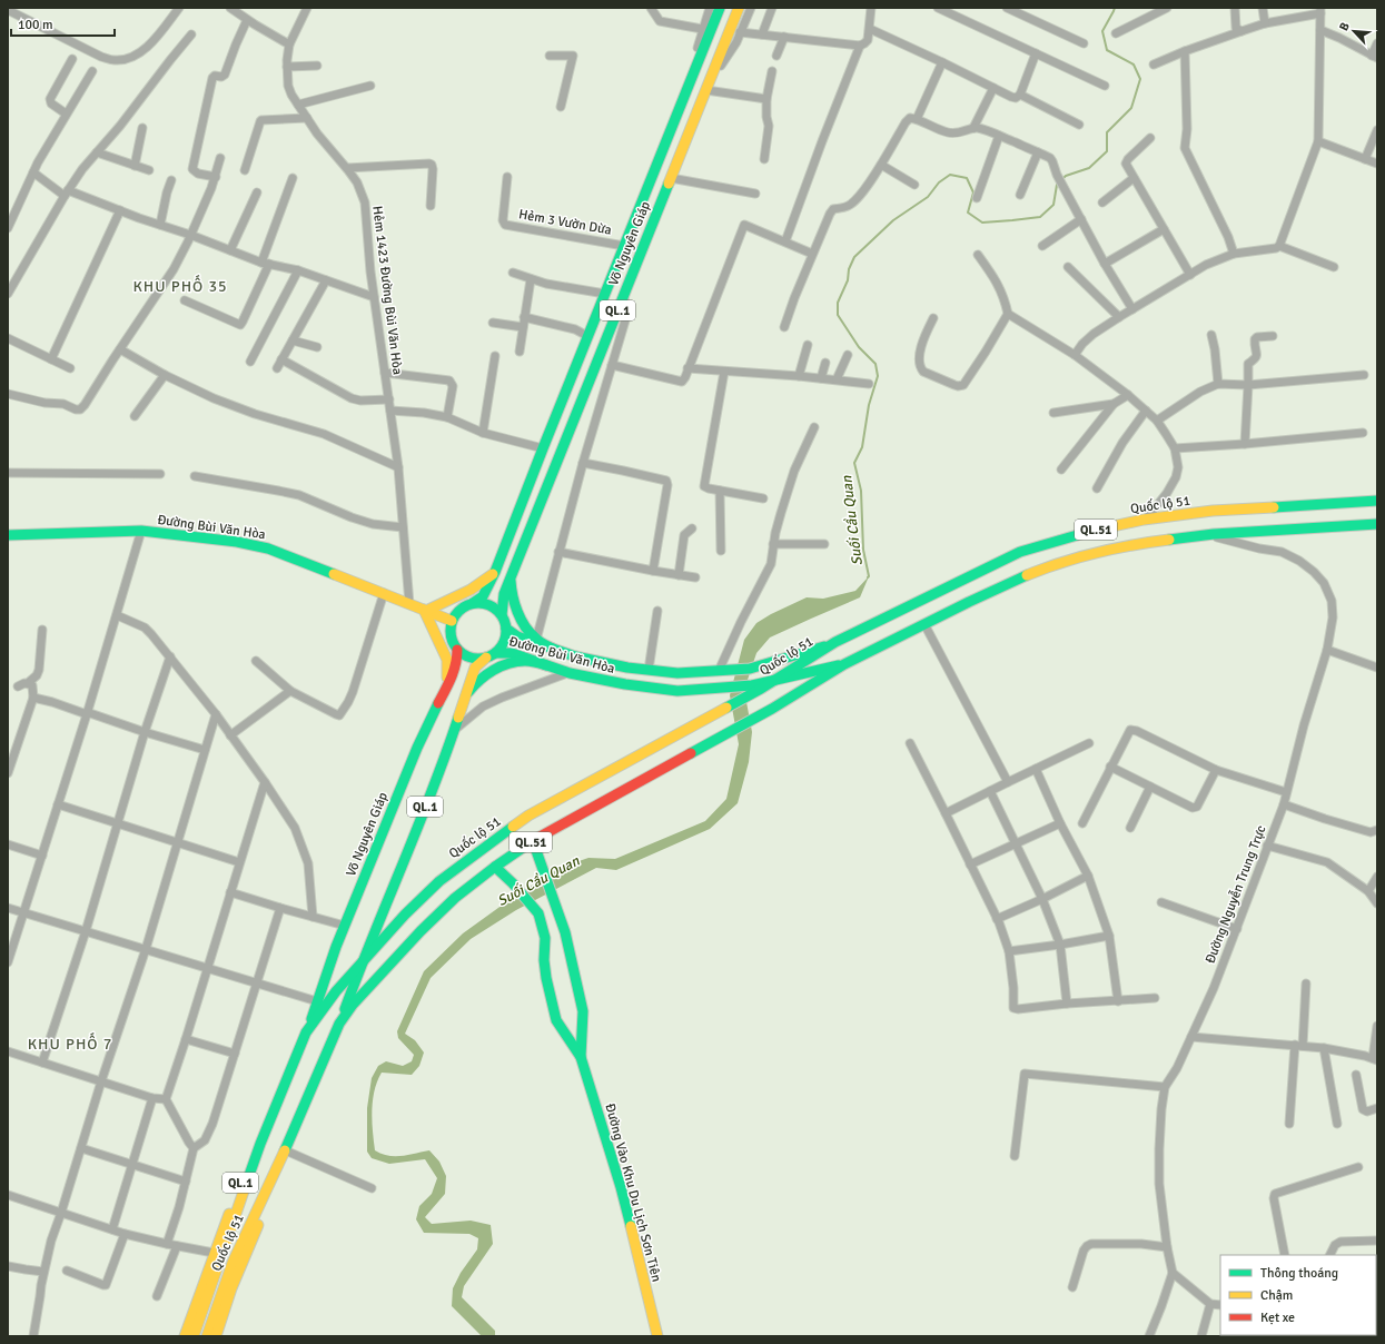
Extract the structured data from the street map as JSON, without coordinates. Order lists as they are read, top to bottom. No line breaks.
{"streets":{"main road":["Võ Nguyên Giáp","QL.1","Quốc lộ 51","Đường Bùi Văn Hòa","QL.51","Đường Vào Khu Du Lịch Sơn Tiên"],"street":["Hẻm 3 Vườn Dừa","Hẻm 1423 Đường Bùi Văn Hòa","Đường Nguyễn Trung Trực"]},"crossings":[["Hẻm 3 Vườn Dừa","Võ Nguyên Giáp"],["Võ Nguyên Giáp","QL.1"],["Võ Nguyên Giáp","Quốc lộ 51"],["Võ Nguyên Giáp","Đường Bùi Văn Hòa"],["Hẻm 1423 Đường Bùi Văn Hòa","Đường Bùi Văn Hòa"],["QL.1","Quốc lộ 51"],["QL.1","Đường Bùi Văn Hòa"],["Quốc lộ 51","Đường Bùi Văn Hòa"],["Quốc lộ 51","Đường Nguyễn Trung Trực"],["Quốc lộ 51","Đường Vào Khu Du Lịch Sơn Tiên"]],"districts":["KHU PHỐ 35","KHU PHỐ 7"],"water":["Suối Cầu Quan"],"legend":["Thông thoáng","Chậm","Kẹt xe"],"scale_bar":"100 m","north":"top left"}
